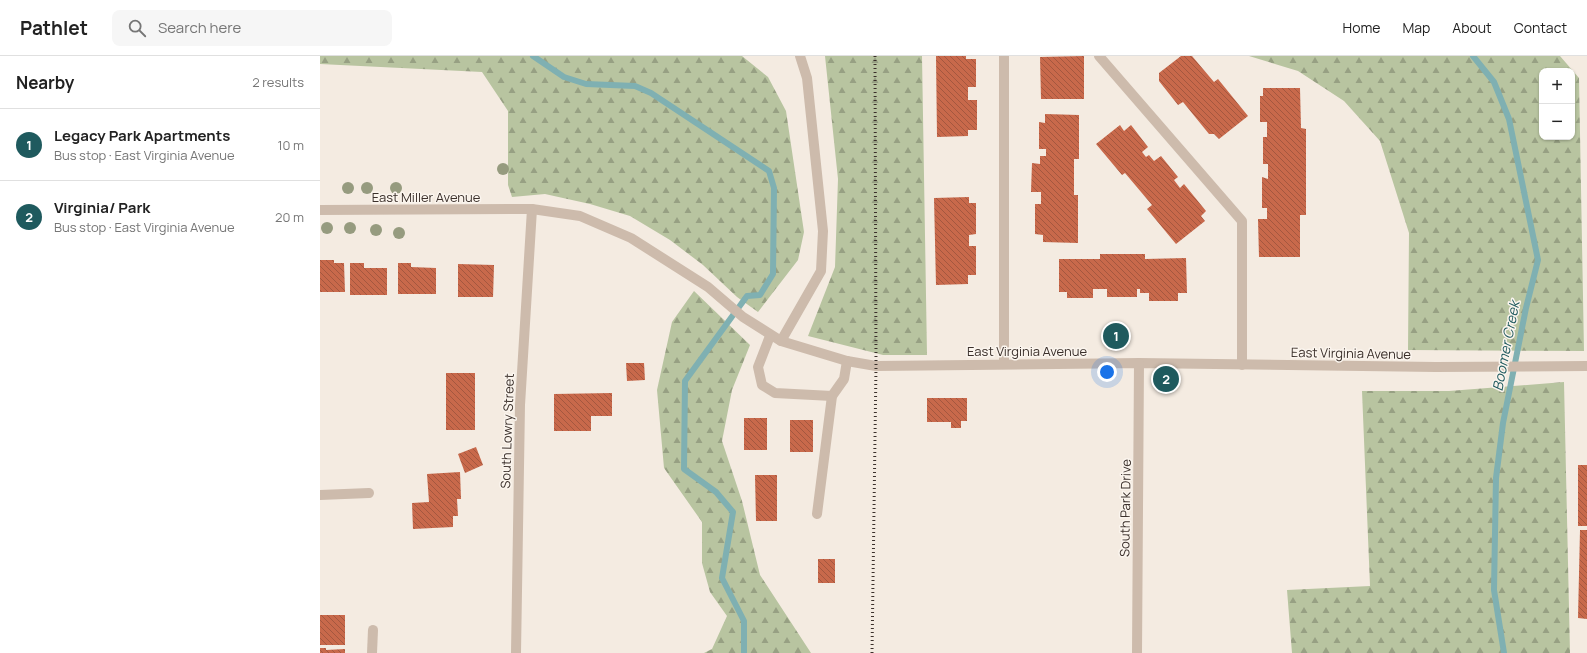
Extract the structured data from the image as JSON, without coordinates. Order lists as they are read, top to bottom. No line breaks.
{"streets":{"street":["East Miller Avenue","East Virginia Avenue","South Lowry Street","South Park Drive"]},"crossings":[["East Miller Avenue","East Virginia Avenue"],["East Miller Avenue","South Lowry Street"],["East Virginia Avenue","South Lowry Street"],["East Virginia Avenue","South Park Drive"]],"water":["Boomer Creek"],"page":{"header":"Pathlet","search":"Search here","nav":["Home","Map","About","Contact"],"heading":["Nearby","2 results"],"map_buttons":["+","−"],"list":[{"mark":"1","name":"Legacy Park Apartments","note":"Bus stop · East Virginia Avenue","value":"10 m"},{"mark":"2","name":"Virginia/ Park","note":"Bus stop · East Virginia Avenue","value":"20 m"}],"pins":["1","2"]}}
